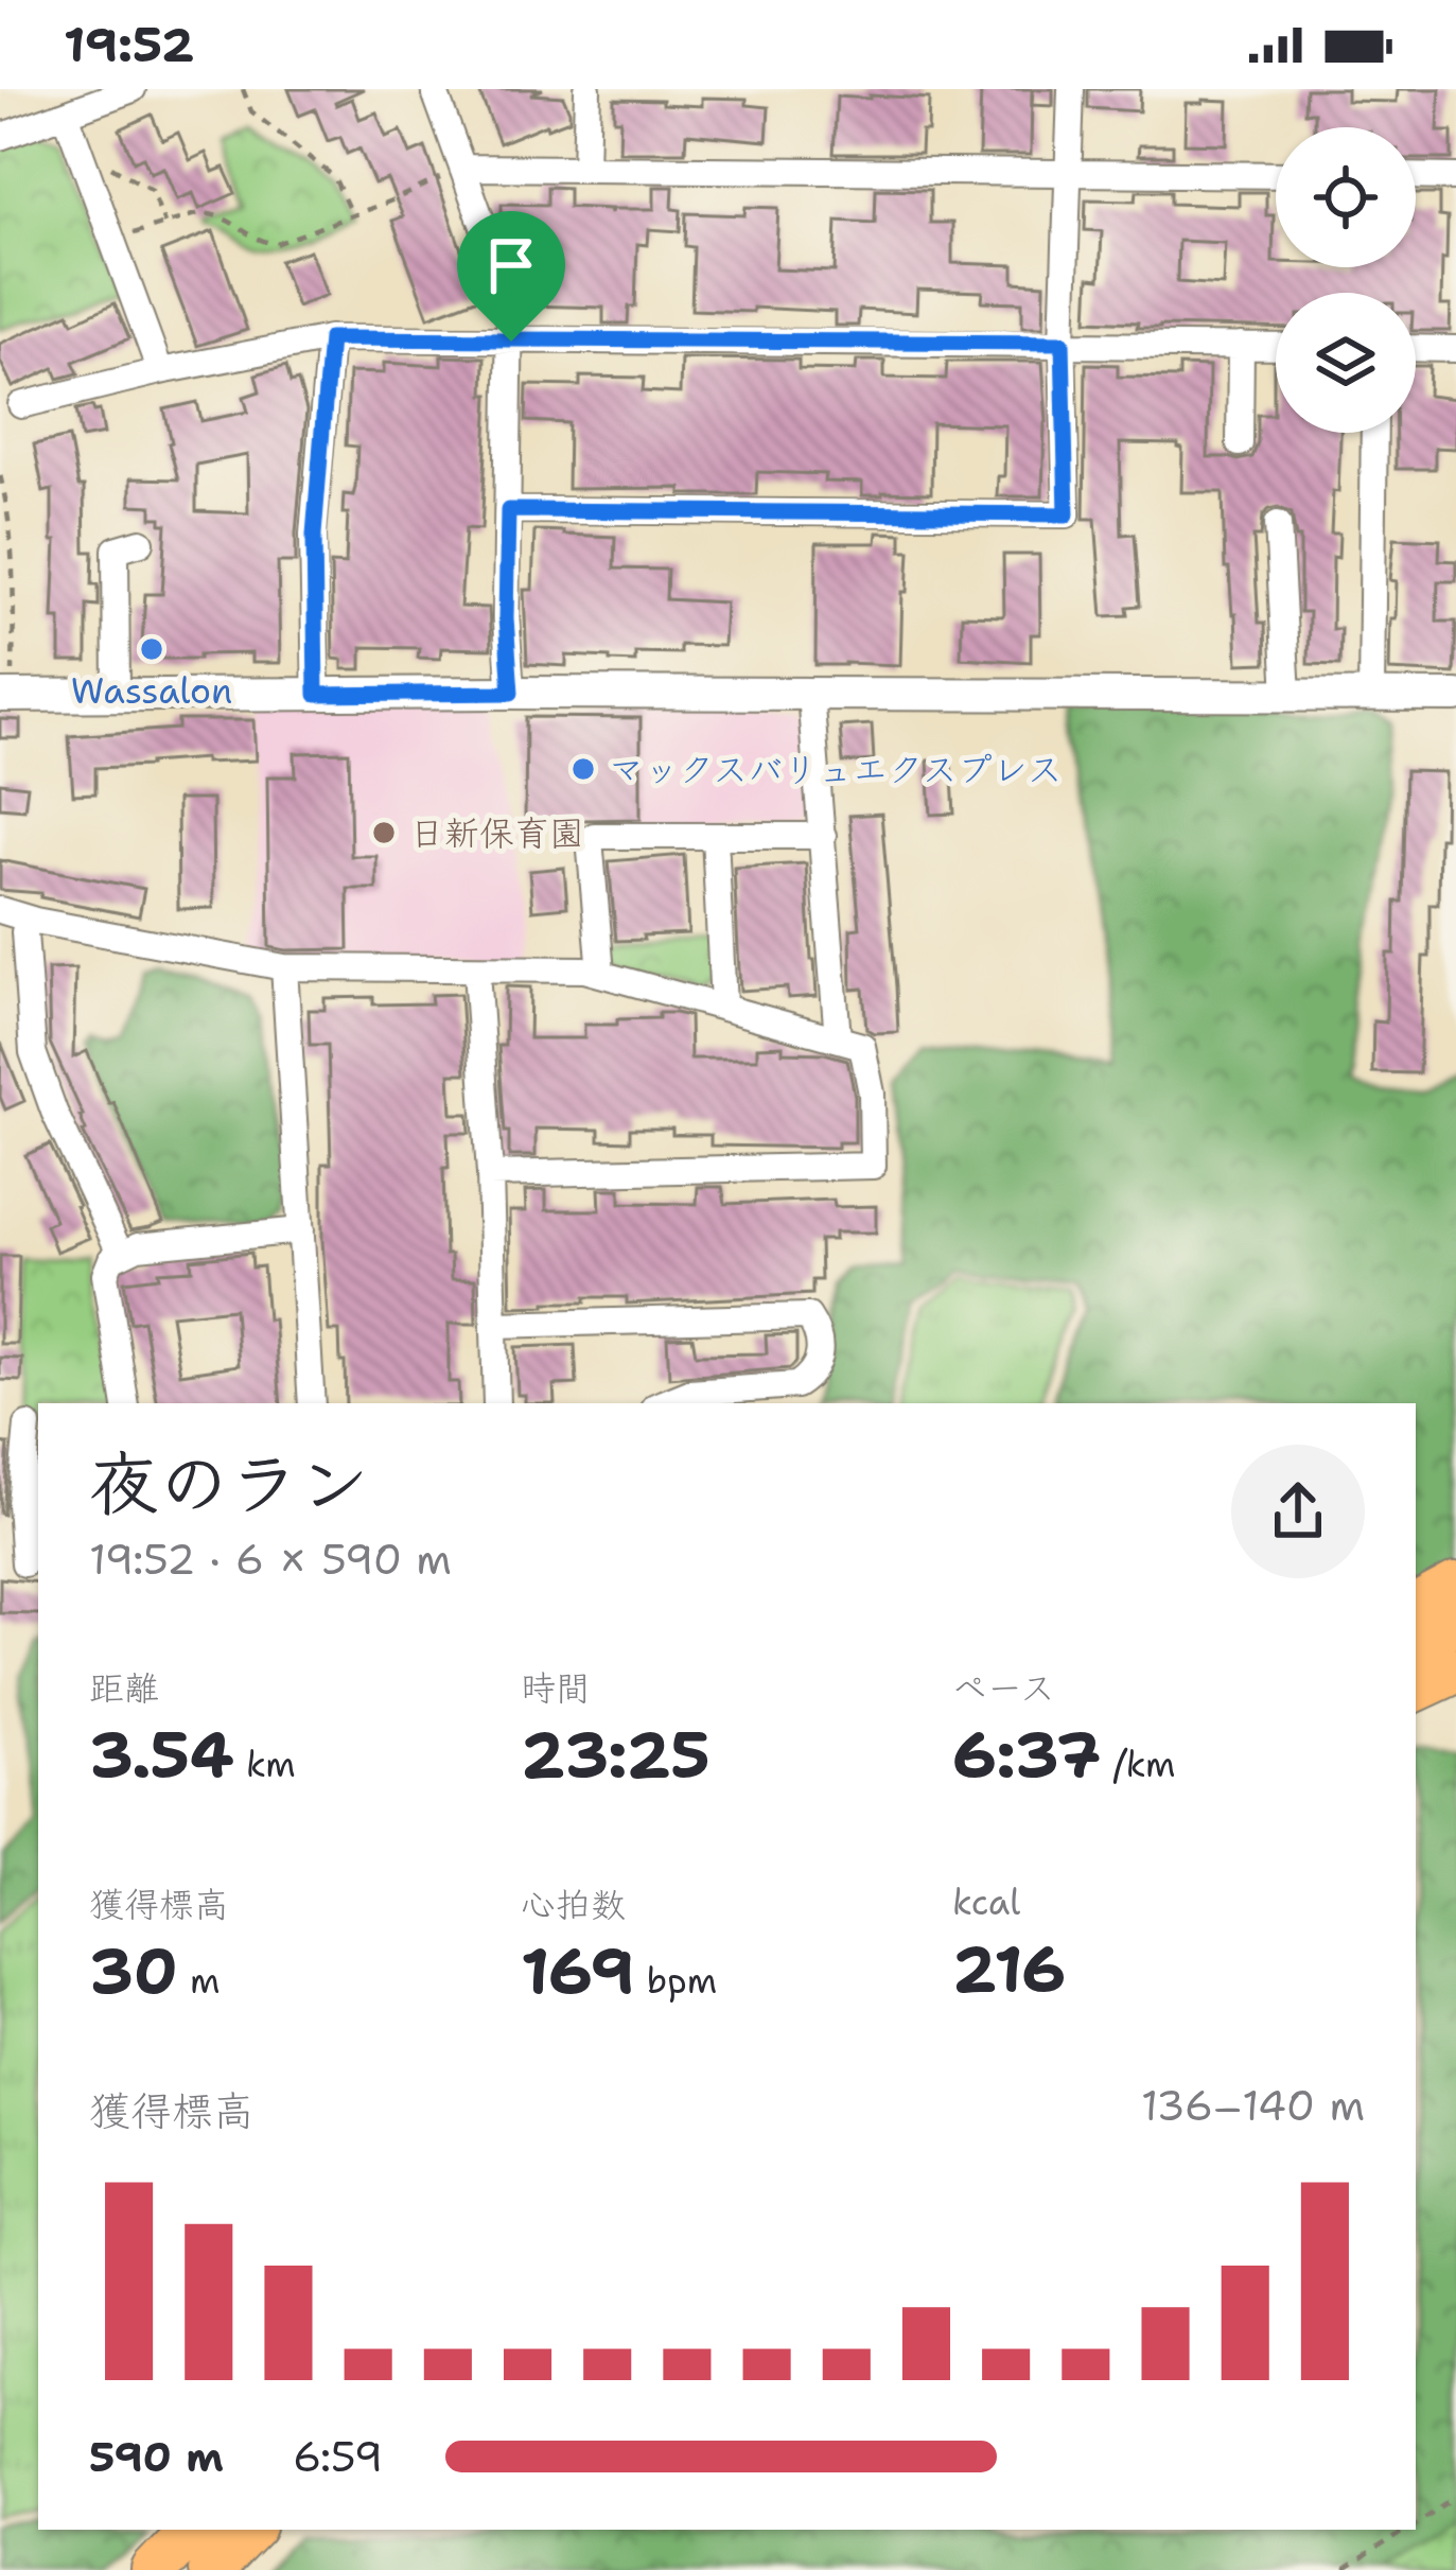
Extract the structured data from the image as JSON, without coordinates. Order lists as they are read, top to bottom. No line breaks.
{"places":["Wassalon","マックスバリュエクスプレス","日新保育園"],"page":{"status":"19:52","heading":["夜のラン","19:52 · 6 × 590 m"],"stats":[["距離","3.54 km"],["時間","23:25"],["ペース","6:37 /km"],["獲得標高","30 m"],["心拍数","169 bpm"],["kcal","216"]],"chart":["獲得標高","136–140 m"],"list":[{"name":"590 m","note":"6:59"}]}}
